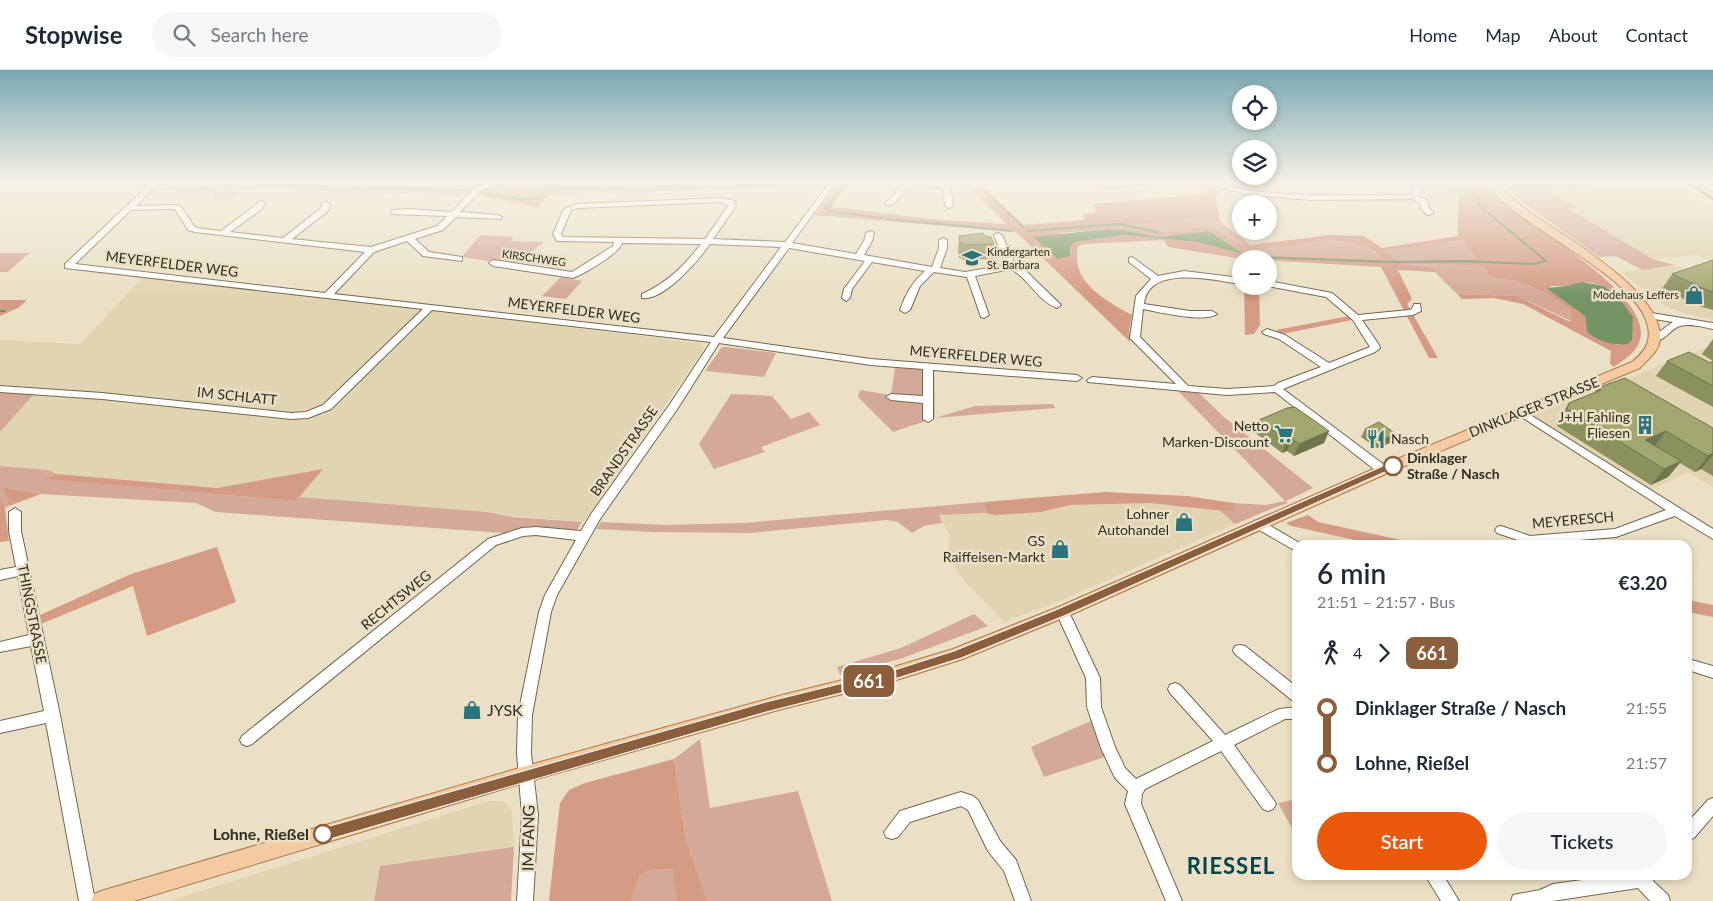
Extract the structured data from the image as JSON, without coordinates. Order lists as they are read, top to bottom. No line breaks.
{"streets":{"main road":["DINKLAGER STRASSE"],"street":["KIRSCHWEG","MEYERFELDER WEG","IM SCHLATT","BRANDSTRASSE","MEYERESCH","RECHTSWEG","THINGSTRASSE","IM FANG"]},"crossings":[["MEYERFELDER WEG","IM SCHLATT"],["MEYERFELDER WEG","BRANDSTRASSE"],["DINKLAGER STRASSE","BRANDSTRASSE"],["DINKLAGER STRASSE","IM FANG"],["BRANDSTRASSE","RECHTSWEG"],["BRANDSTRASSE","IM FANG"]],"districts":["RIESSEL"],"places":{"school or university":["Kindergarten St. Barbara"],"shop":["Modehaus Leffers","Lohner Autohandel","GS Raiffeisen-Markt","JYSK"],"building":["J+H Fahling Fliesen"],"supermarket":["Netto Marken-Discount"],"restaurant":["Nasch"],"other":["Dinklager Straße / Nasch","Lohne, Rießel"]},"lines":["bus line 661"],"page":{"header":"Stopwise","search":"Search here","nav":["Home","Map","About","Contact"],"on_map":"661","map_buttons":["+","−"],"heading":["6 min","21:51 – 21:57 · Bus","€3.20"],"legs":["4","661"],"list":[{"name":"Dinklager Straße / Nasch","value":"21:55"},{"name":"Lohne, Rießel","value":"21:57"}],"buttons":["Start","Tickets"]}}
